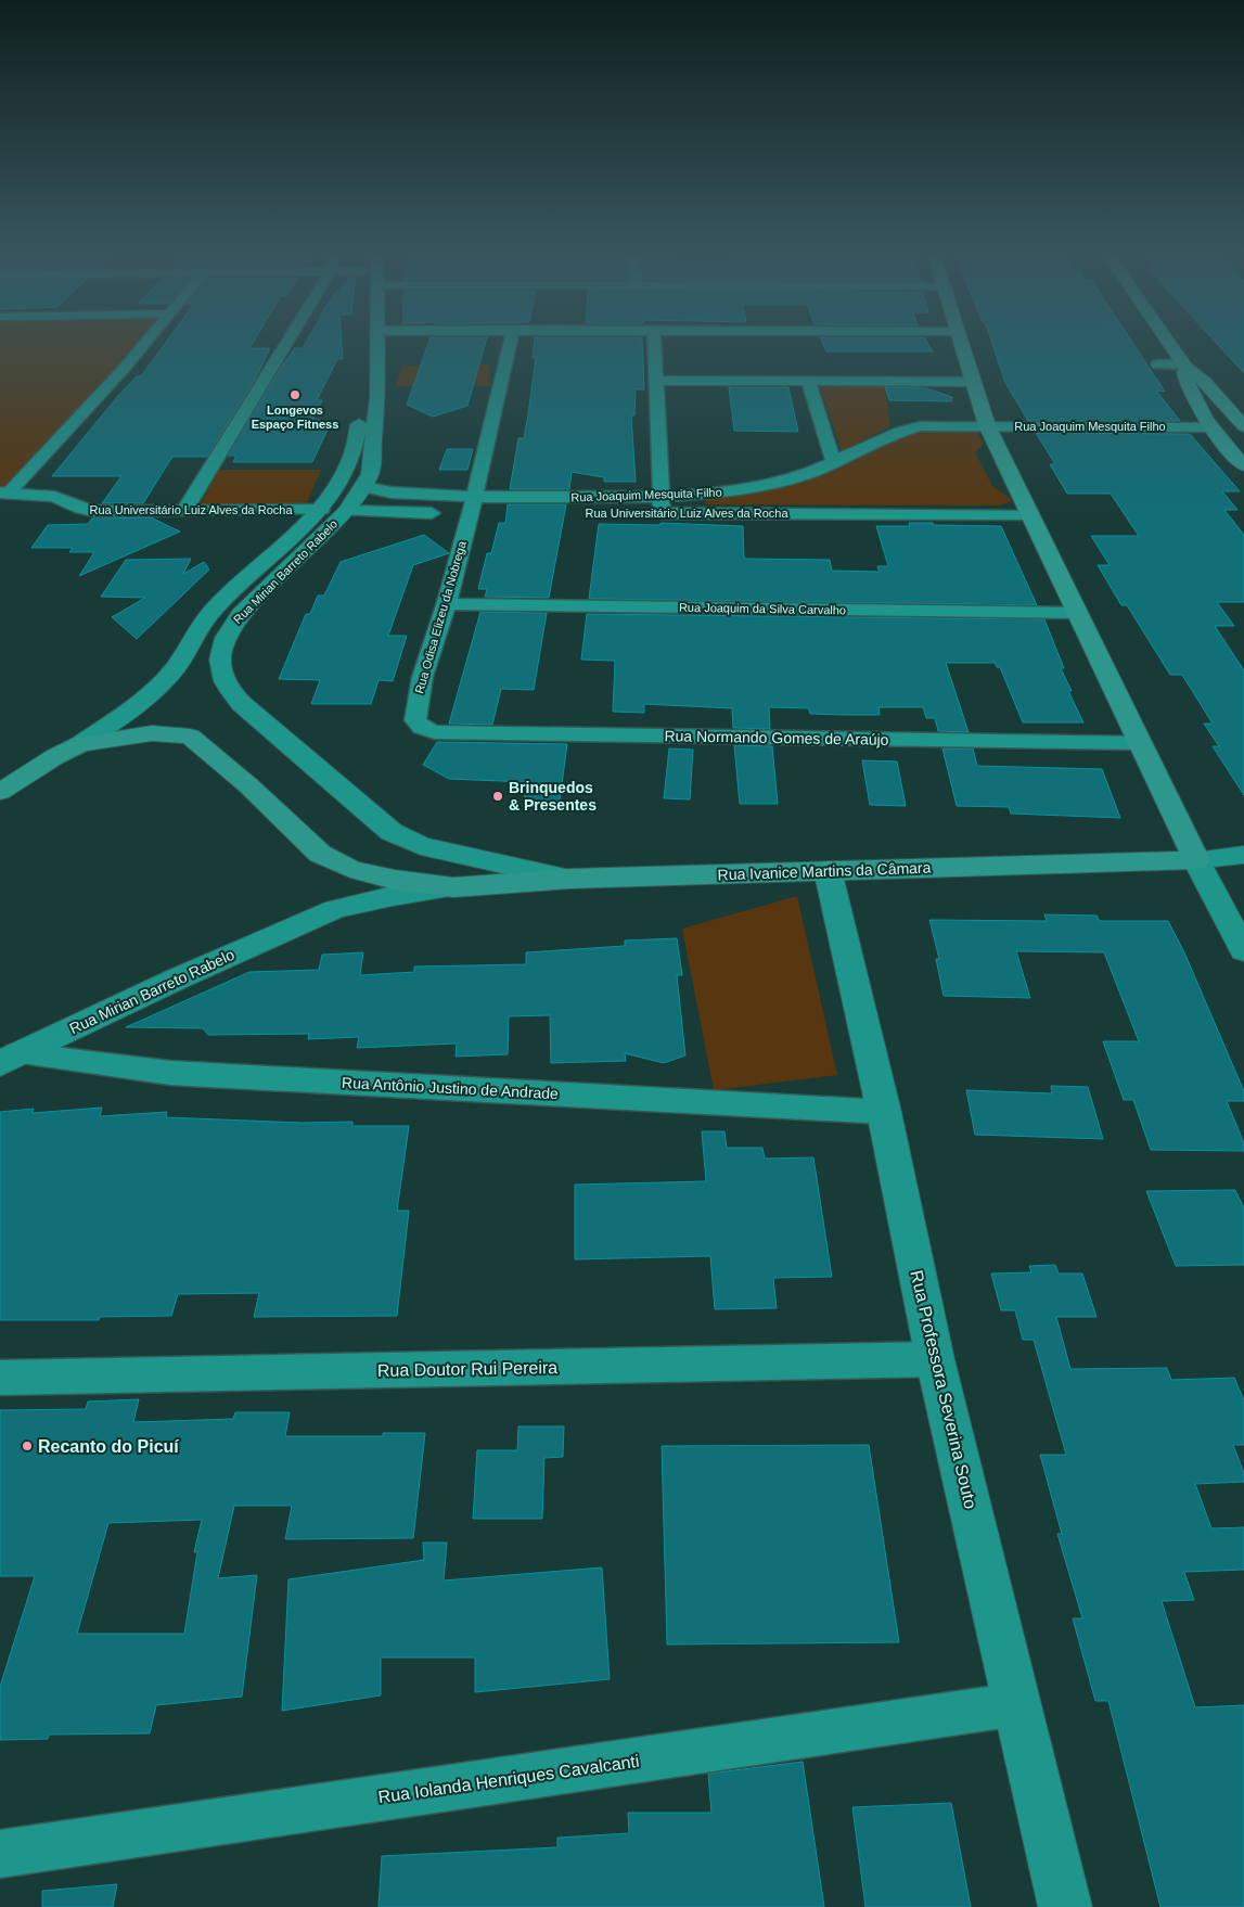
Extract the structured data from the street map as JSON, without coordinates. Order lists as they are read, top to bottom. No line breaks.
{"streets":{"main road":["Rua Mirian Barreto Rabelo","Rua Ivanice Martins da Câmara","Rua Professora Severina Souto"],"street":["Rua Joaquim Mesquita Filho","Rua Universitário Luiz Alves da Rocha","Rua Joaquim da Silva Carvalho","Rua Odisa Elizeu da Nobrega","Rua Normando Gomes de Araújo","Rua Antônio Justino de Andrade","Rua Doutor Rui Pereira","Rua Iolanda Henriques Cavalcanti"]},"crossings":[["Rua Joaquim Mesquita Filho","Rua Universitário Luiz Alves da Rocha"],["Rua Universitário Luiz Alves da Rocha","Rua Mirian Barreto Rabelo"],["Rua Universitário Luiz Alves da Rocha","Rua Odisa Elizeu da Nobrega"],["Rua Mirian Barreto Rabelo","Rua Ivanice Martins da Câmara"],["Rua Mirian Barreto Rabelo","Rua Antônio Justino de Andrade"],["Rua Joaquim da Silva Carvalho","Rua Odisa Elizeu da Nobrega"],["Rua Odisa Elizeu da Nobrega","Rua Normando Gomes de Araújo"],["Rua Ivanice Martins da Câmara","Rua Professora Severina Souto"],["Rua Antônio Justino de Andrade","Rua Professora Severina Souto"],["Rua Doutor Rui Pereira","Rua Professora Severina Souto"],["Rua Professora Severina Souto","Rua Iolanda Henriques Cavalcanti"]],"places":["Longevos Espaço Fitness","Brinquedos & Presentes","Recanto do Picuí"]}
